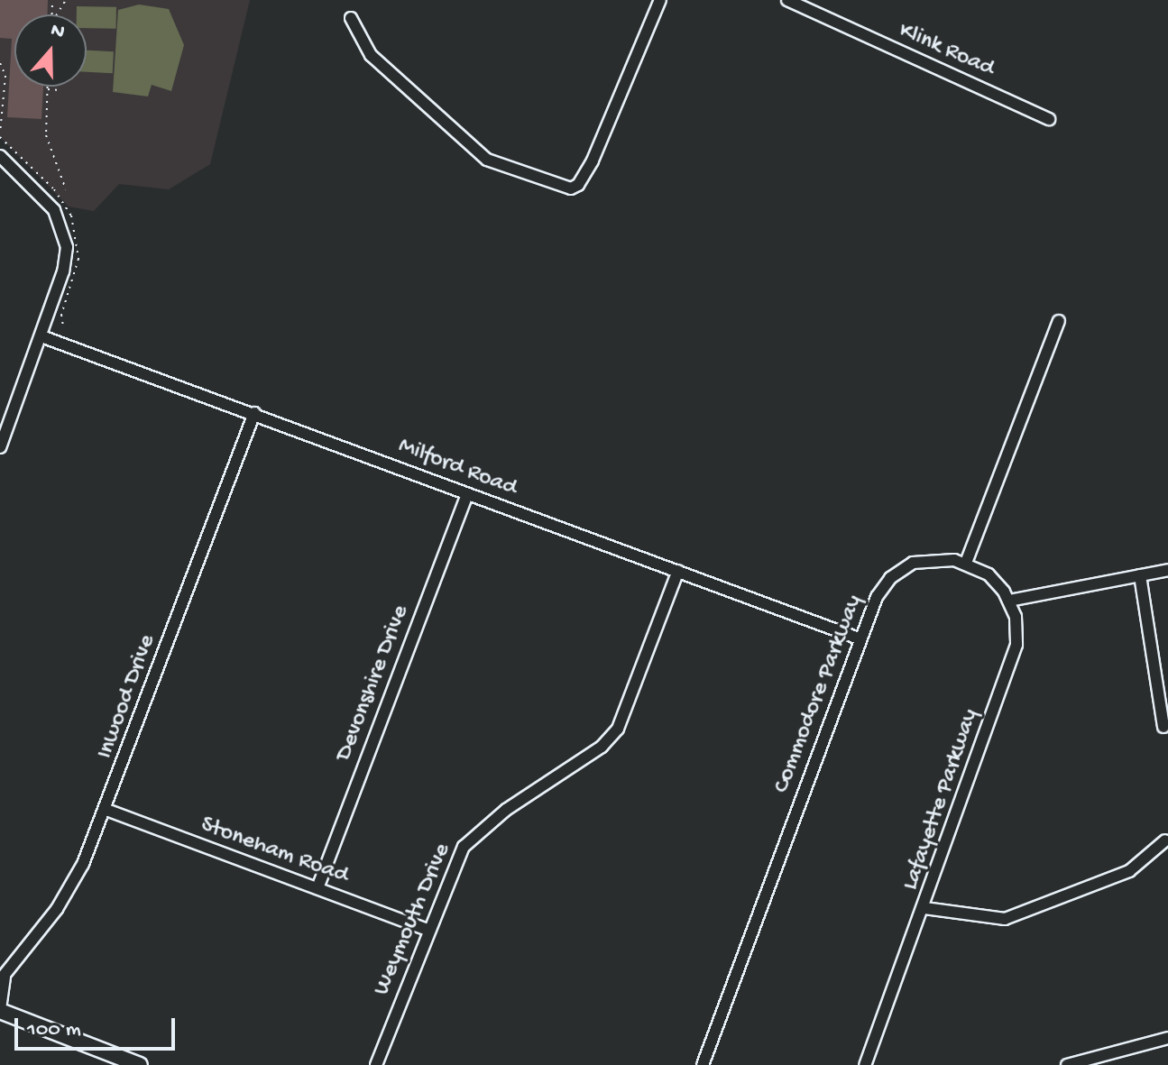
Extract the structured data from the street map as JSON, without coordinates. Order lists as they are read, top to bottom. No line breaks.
{"streets":{"street":["Klink Road","Milford Road","Devonshire Drive","Commodore Parkway","Inwood Drive","Lafayette Parkway","Stoneham Road","Weymouth Drive"]},"crossings":[["Milford Road","Devonshire Drive"],["Milford Road","Commodore Parkway"],["Milford Road","Inwood Drive"],["Milford Road","Weymouth Drive"],["Devonshire Drive","Stoneham Road"],["Commodore Parkway","Lafayette Parkway"],["Inwood Drive","Stoneham Road"],["Stoneham Road","Weymouth Drive"]],"scale_bar":"100 m","north":"top"}
